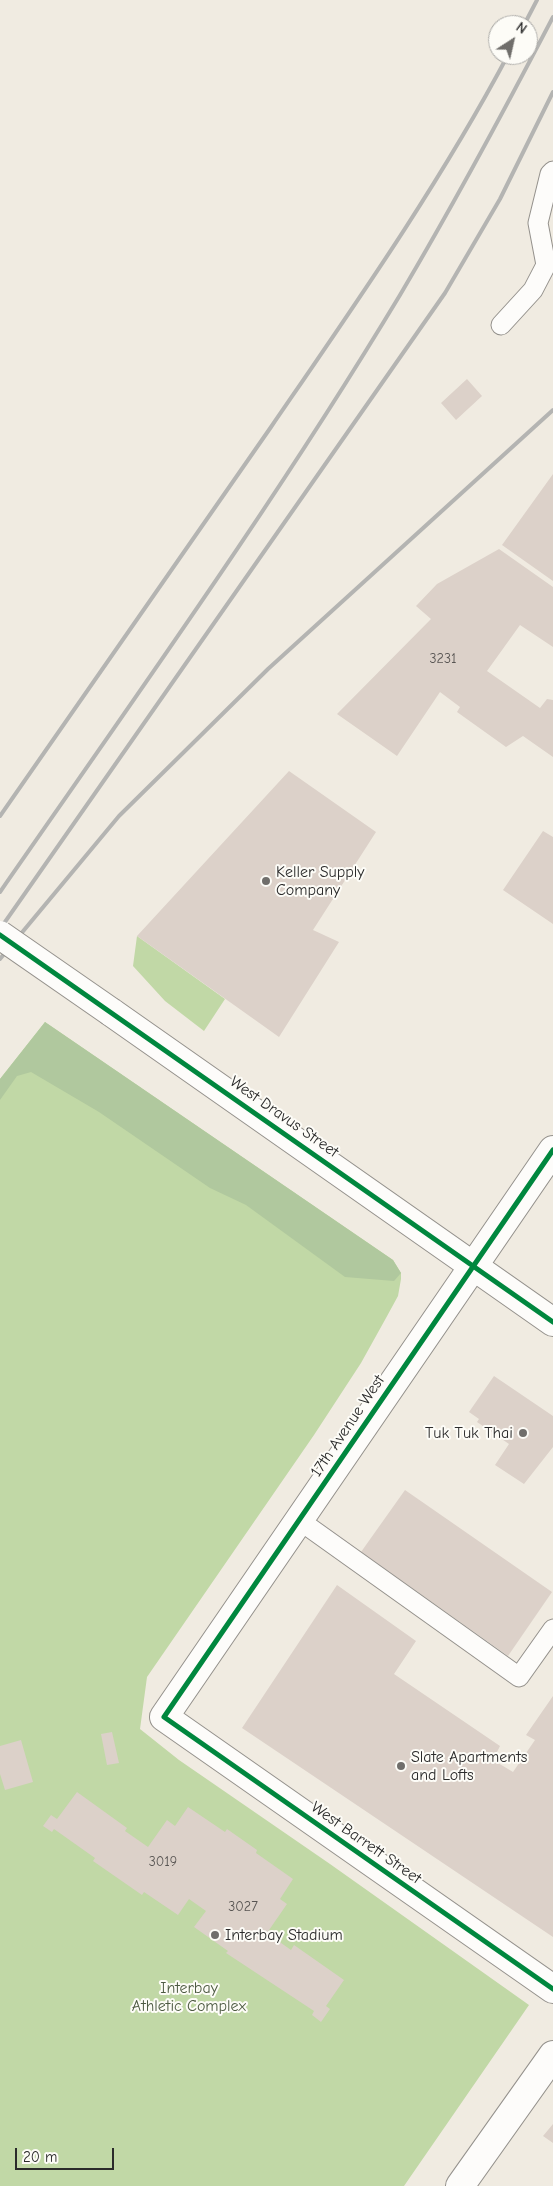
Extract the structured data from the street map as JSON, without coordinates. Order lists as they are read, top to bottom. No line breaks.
{"streets":{"street":["West Dravus Street","17th Avenue West","West Barrett Street"]},"crossings":[["West Dravus Street","17th Avenue West"],["17th Avenue West","West Barrett Street"]],"parks":["Interbay Athletic Complex"],"places":["Keller Supply Company","Tuk Tuk Thai","Slate Apartments and Lofts","Interbay Stadium"],"house_numbers":["3231","3019","3027"],"scale_bar":"20 m","north":"top right"}
